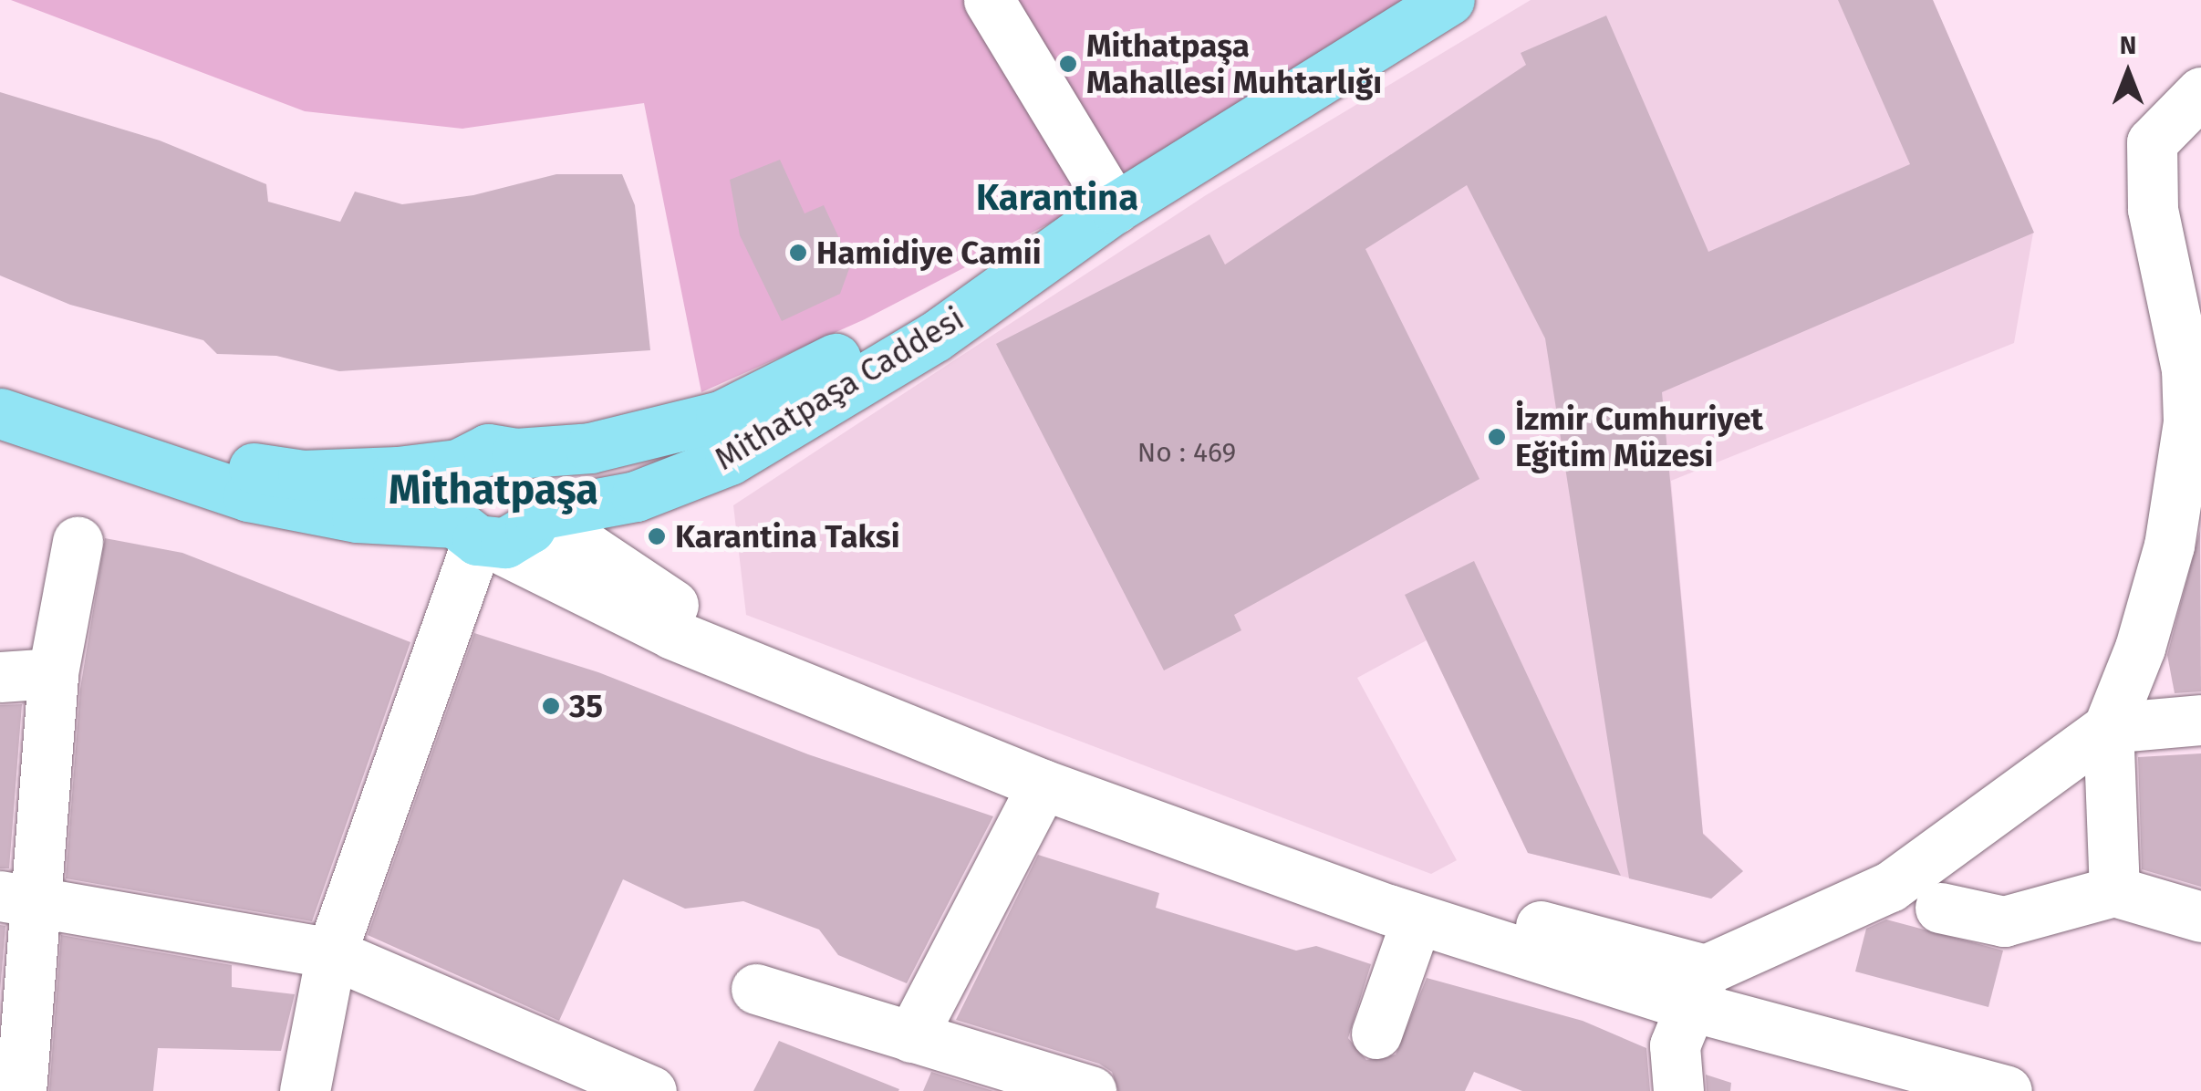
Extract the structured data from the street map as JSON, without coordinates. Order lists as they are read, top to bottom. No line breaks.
{"streets":{"main road":["Mithatpaşa Caddesi"]},"districts":["Karantina","Mithatpaşa"],"places":["Mithatpaşa Mahallesi Muhtarlığı","Hamidiye Camii","İzmir Cumhuriyet Eğitim Müzesi","Karantina Taksi","35"],"house_numbers":["No : 469"],"north":"top"}
